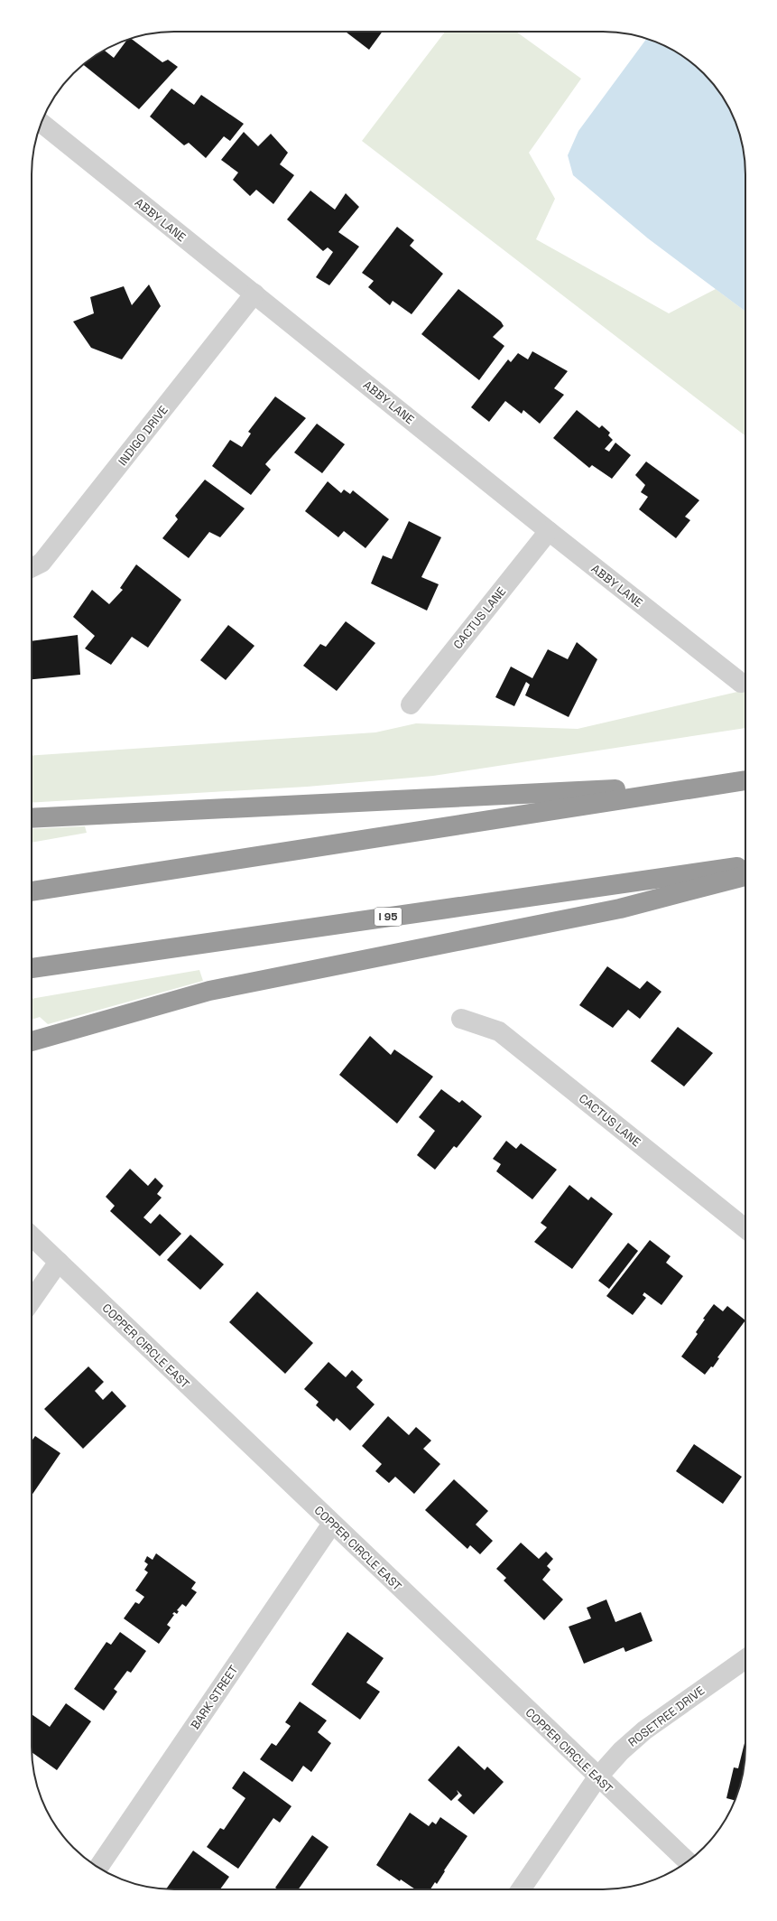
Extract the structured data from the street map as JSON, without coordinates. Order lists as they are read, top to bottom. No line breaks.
{"streets":{"highway":["I 95"],"street":["ABBY LANE","INDIGO DRIVE","CACTUS LANE","COPPER CIRCLE EAST","BARK STREET","ROSETREE DRIVE"]},"crossings":[["ABBY LANE","INDIGO DRIVE"],["ABBY LANE","CACTUS LANE"],["COPPER CIRCLE EAST","BARK STREET"],["COPPER CIRCLE EAST","ROSETREE DRIVE"]]}
